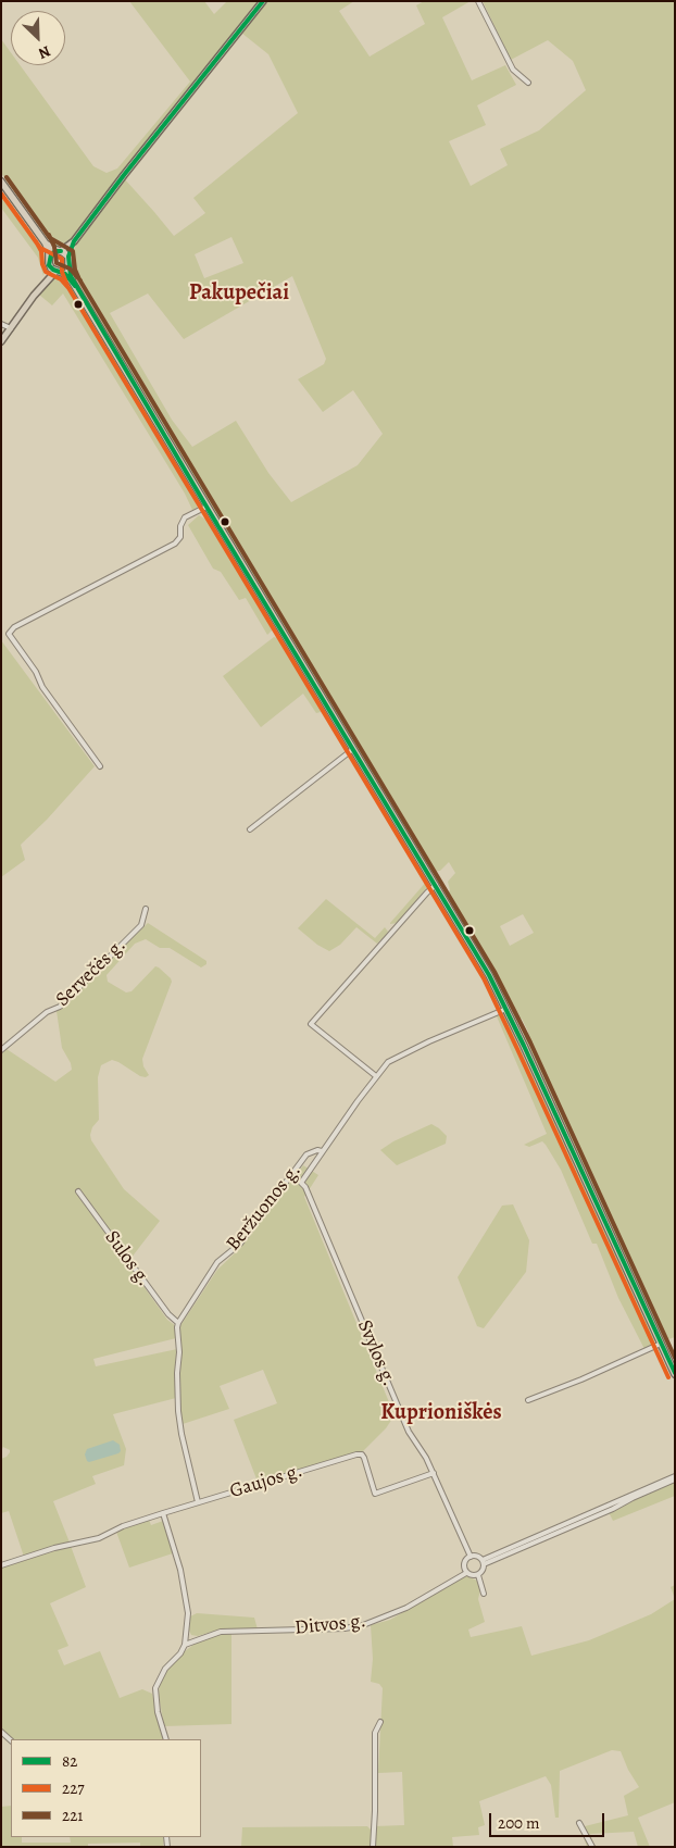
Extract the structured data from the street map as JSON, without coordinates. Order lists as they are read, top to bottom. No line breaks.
{"streets":{"street":["Servečės g.","Beržuonos g.","Sulos g.","Svylos g.","Gaujos g.","Ditvos g."]},"crossings":[["Beržuonos g.","Sulos g."],["Beržuonos g.","Svylos g."],["Svylos g.","Gaujos g."],["Svylos g.","Ditvos g."]],"districts":["Pakupečiai","Kuprioniškės"],"lines":["transit line 82","transit line 221","transit line 227"],"legend":["82","227","221"],"scale_bar":"200 m","north":"bottom right"}
